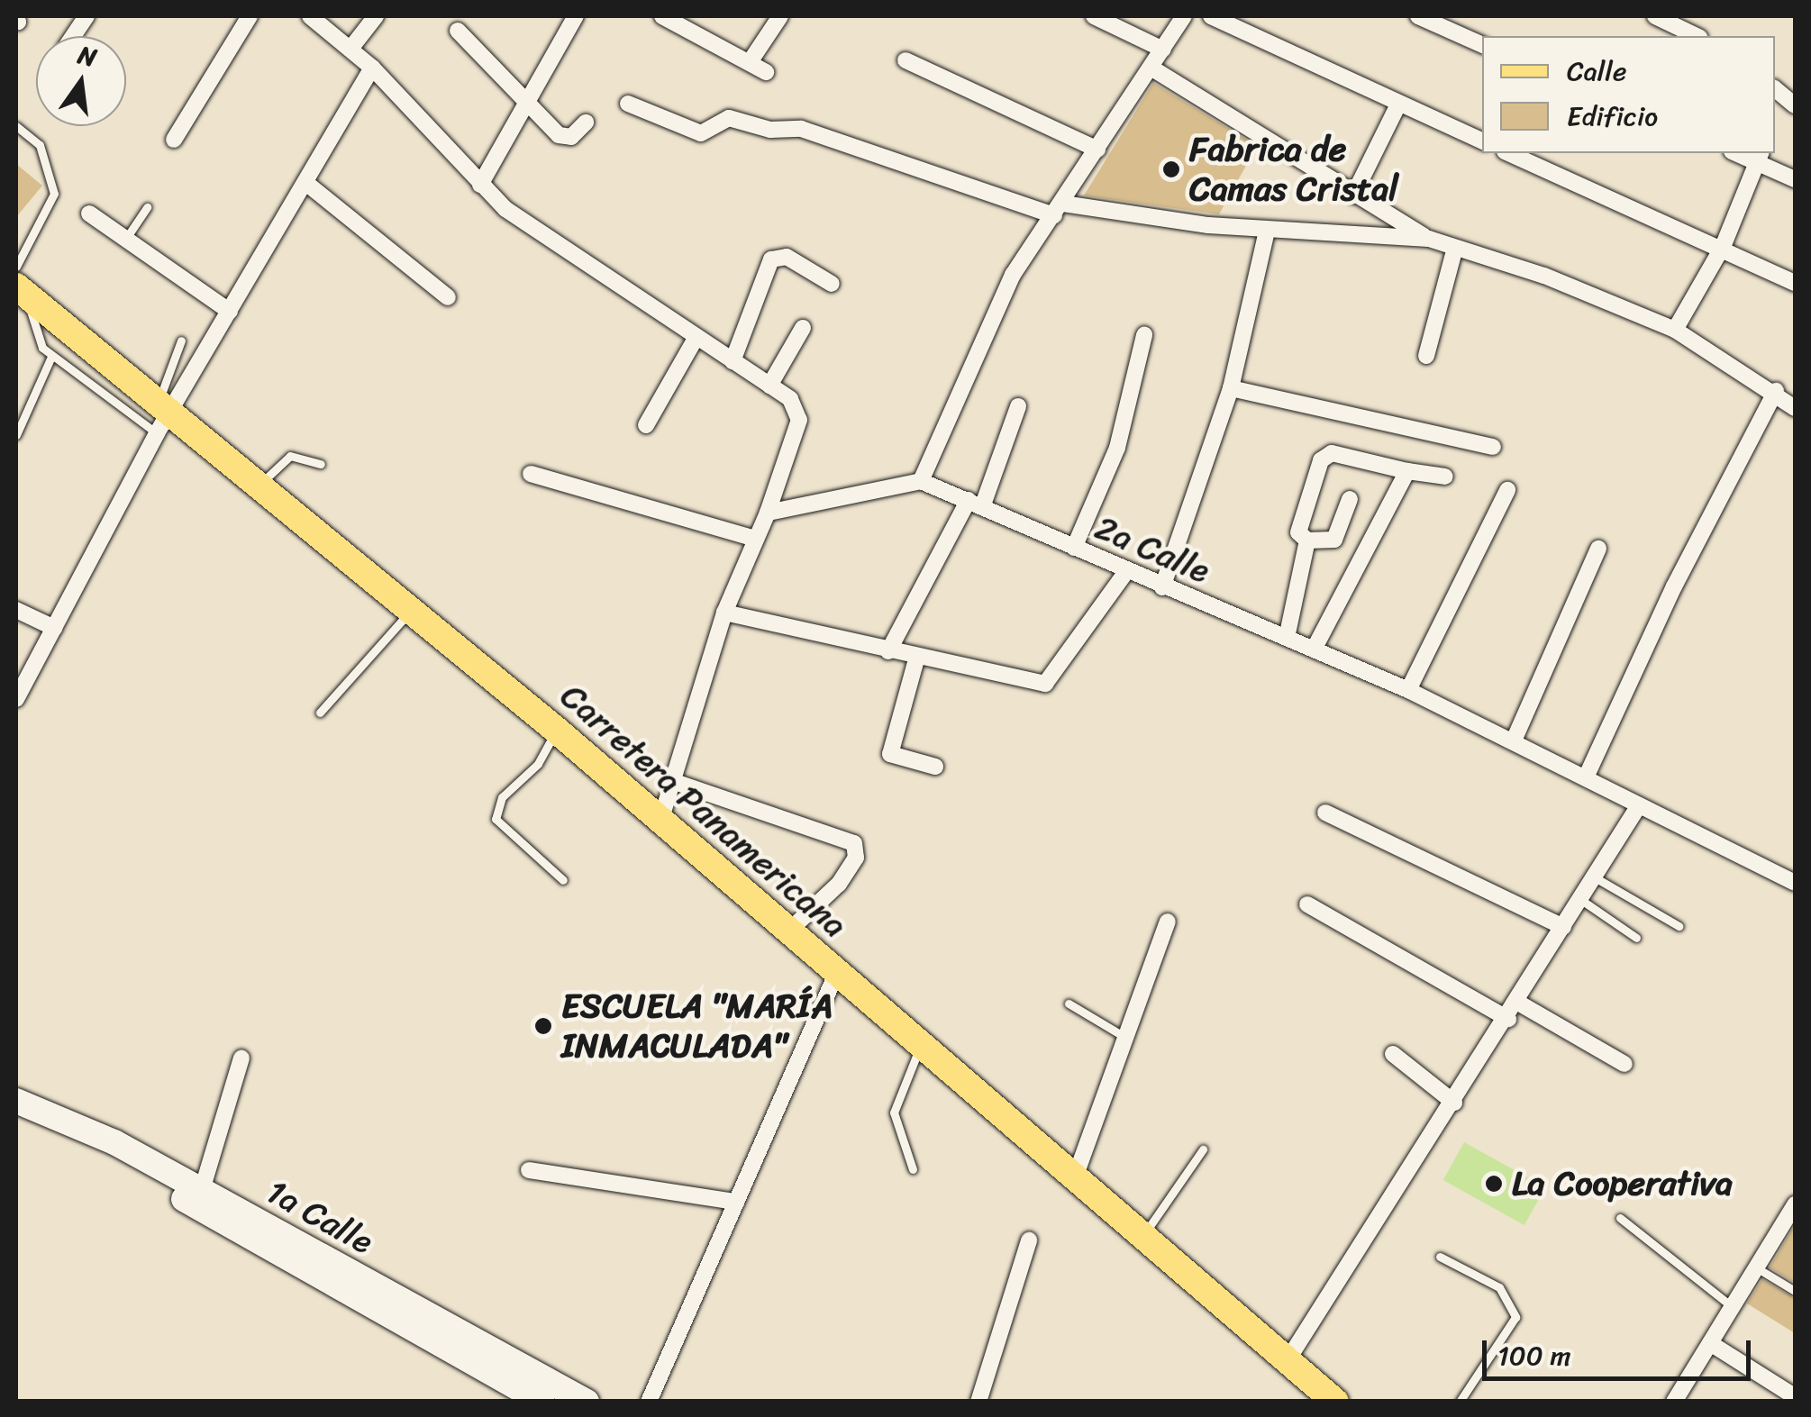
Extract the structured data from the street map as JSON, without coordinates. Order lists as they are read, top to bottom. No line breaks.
{"streets":{"main road":["Carretera Panamericana"],"street":["2a Calle","1a Calle"]},"places":["Fabrica de Camas Cristal","ESCUELA \"MARÍA INMACULADA\"","La Cooperativa"],"legend":["Calle","Edificio"],"scale_bar":"100 m","north":"top"}
